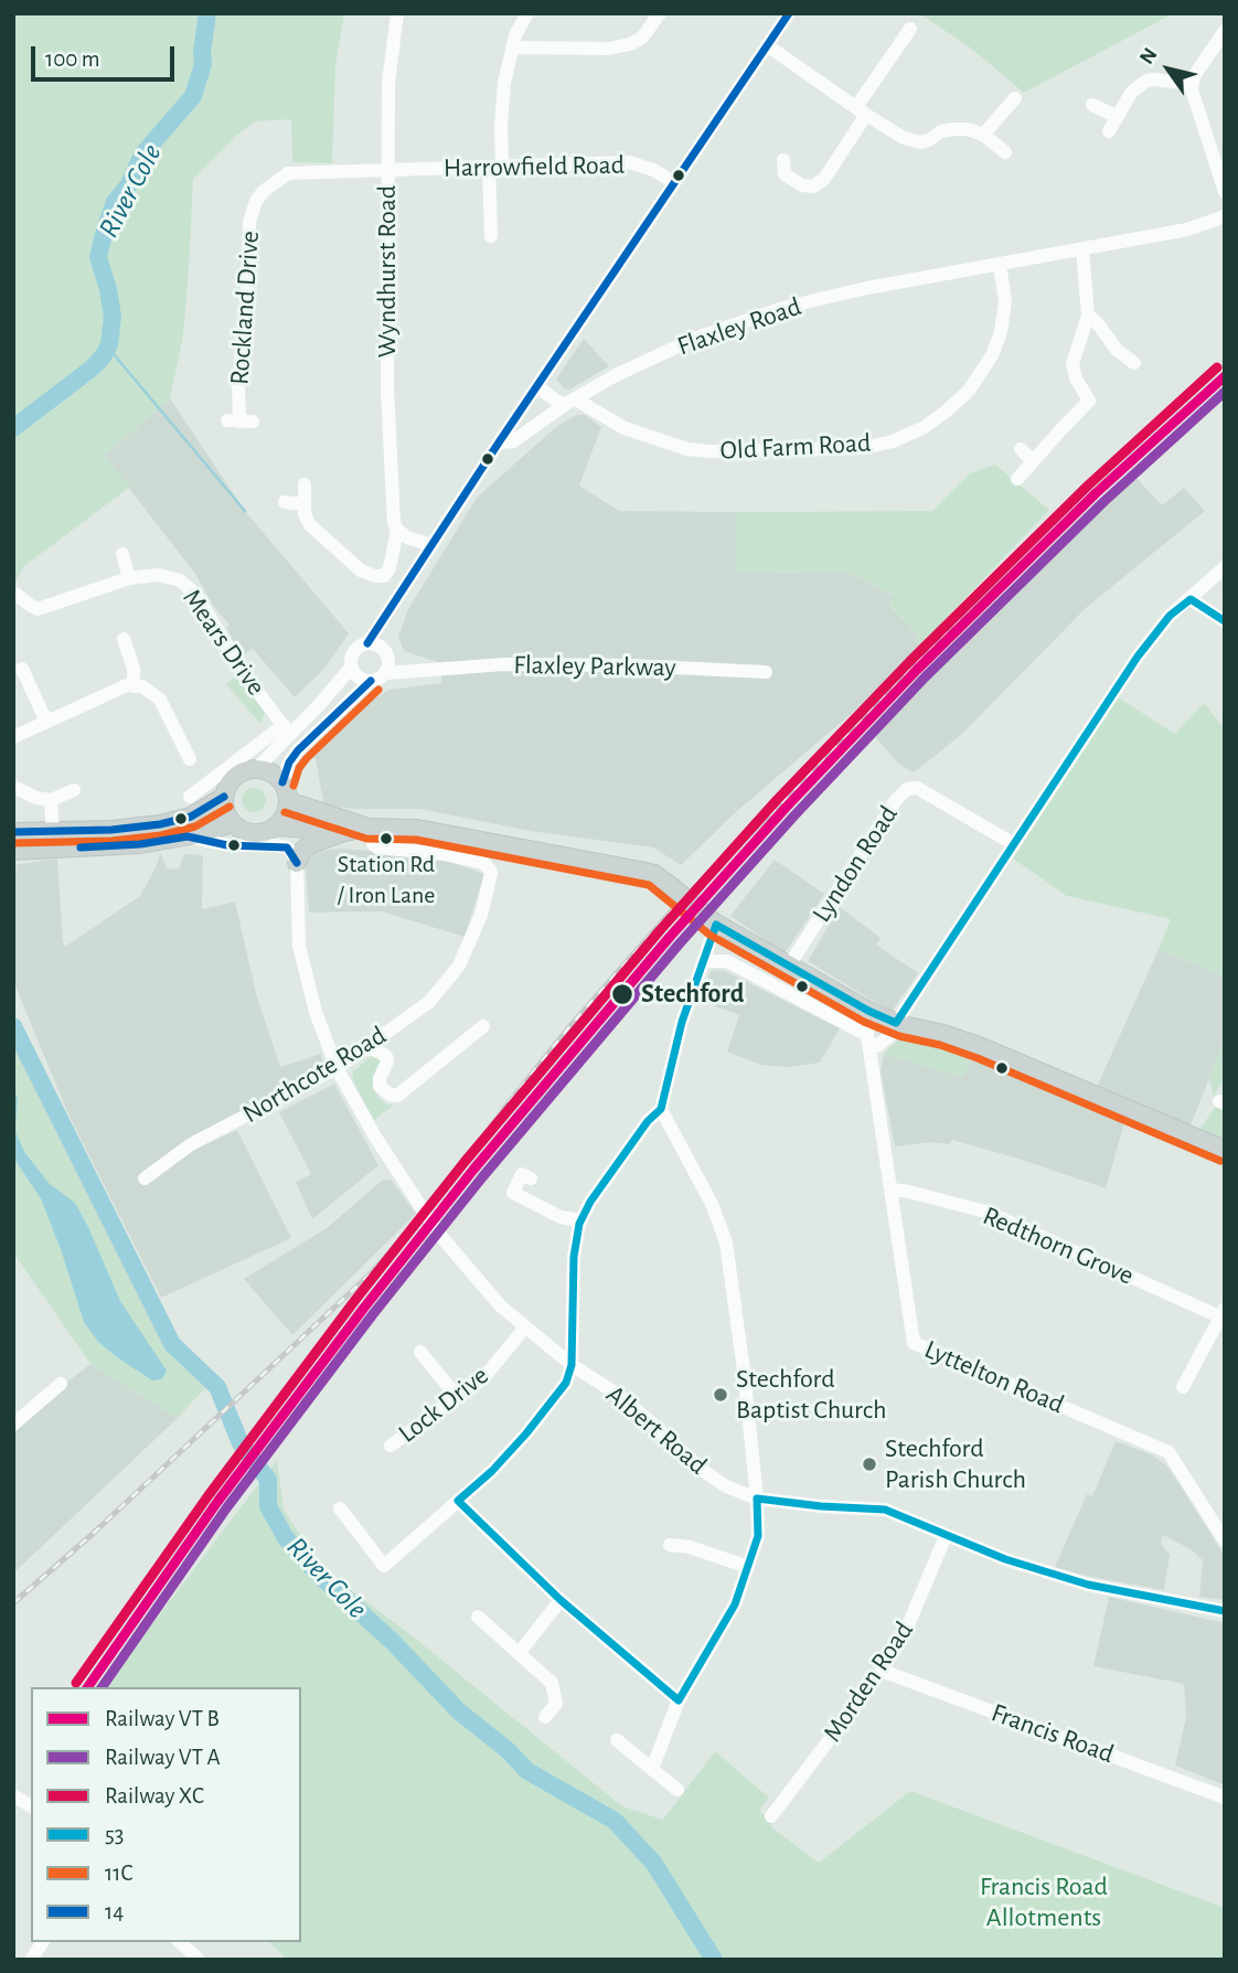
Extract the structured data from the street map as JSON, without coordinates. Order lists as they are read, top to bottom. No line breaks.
{"streets":{"street":["Harrowfield Road","Wyndhurst Road","Rockland Drive","Flaxley Road","Old Farm Road","Mears Drive","Flaxley Parkway","Lyndon Road","Northcote Road","Redthorn Grove","Lyttelton Road","Lock Drive","Albert Road","Morden Road","Francis Road"]},"crossings":[["Harrowfield Road","Wyndhurst Road"],["Harrowfield Road","Rockland Drive"],["Wyndhurst Road","Rockland Drive"],["Flaxley Road","Old Farm Road"],["Northcote Road","Albert Road"],["Redthorn Grove","Lyttelton Road"],["Lock Drive","Albert Road"],["Albert Road","Morden Road"],["Morden Road","Francis Road"]],"water":["River Cole"],"parks":["Francis Road Allotments"],"places":["Station Rd / Iron Lane","Stechford","Stechford Baptist Church","Stechford Parish Church"],"lines":["transit line 14","rail line XC","transit line 53","transit line 11C"],"legend":["Railway VT B","Railway VT A","Railway XC","53","11C","14"],"scale_bar":"100 m","north":"top left"}
